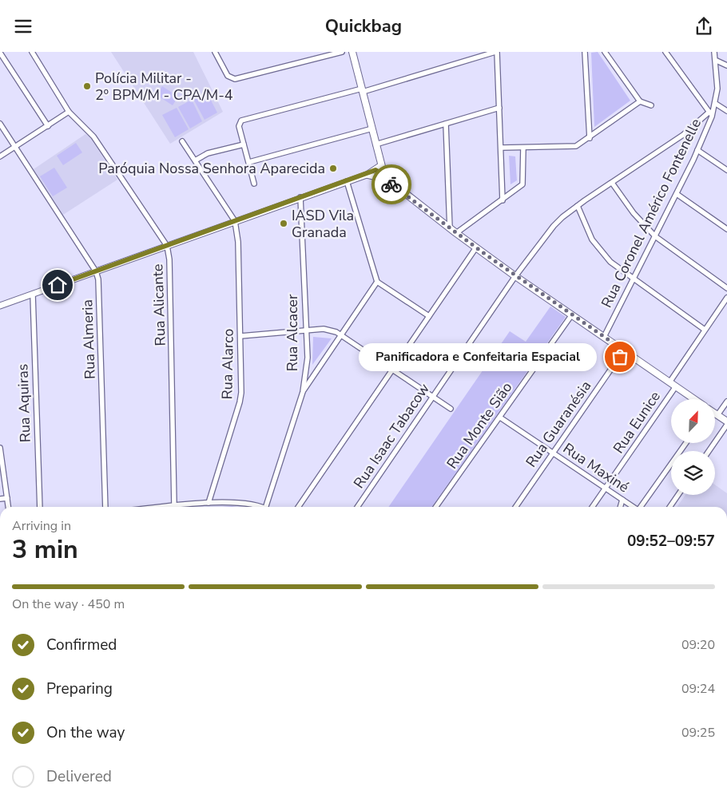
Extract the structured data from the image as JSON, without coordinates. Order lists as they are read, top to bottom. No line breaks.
{"streets":{"street":["Rua Coronel Américo Fontenelle","Rua Alicante","Rua Alcacer","Rua Almeria","Rua Alarco","Rua Aquiras","Rua Eunice","Rua Guaranésia","Rua Monte Sião","Rua Isaac Tabacow","Rua Maxiné"]},"crossings":[["Rua Coronel Américo Fontenelle","Rua Isaac Tabacow"],["Rua Eunice","Rua Maxiné"],["Rua Guaranésia","Rua Maxiné"],["Rua Monte Sião","Rua Maxiné"]],"places":["Polícia Militar - 2º BPM/M - CPA/M-4","Paróquia Nossa Senhora Aparecida","IASD Vila Granada","Panificadora e Confeitaria Espacial"],"north":"top right","page":{"header":"Quickbag","bubble":"Panificadora e Confeitaria Espacial","heading":["3 min","Arriving in","09:52–09:57"],"bar":"On the way · 450 m","list":[["Confirmed","09:20"],["Preparing","09:24"],["On the way","09:25"],"Delivered"]}}
